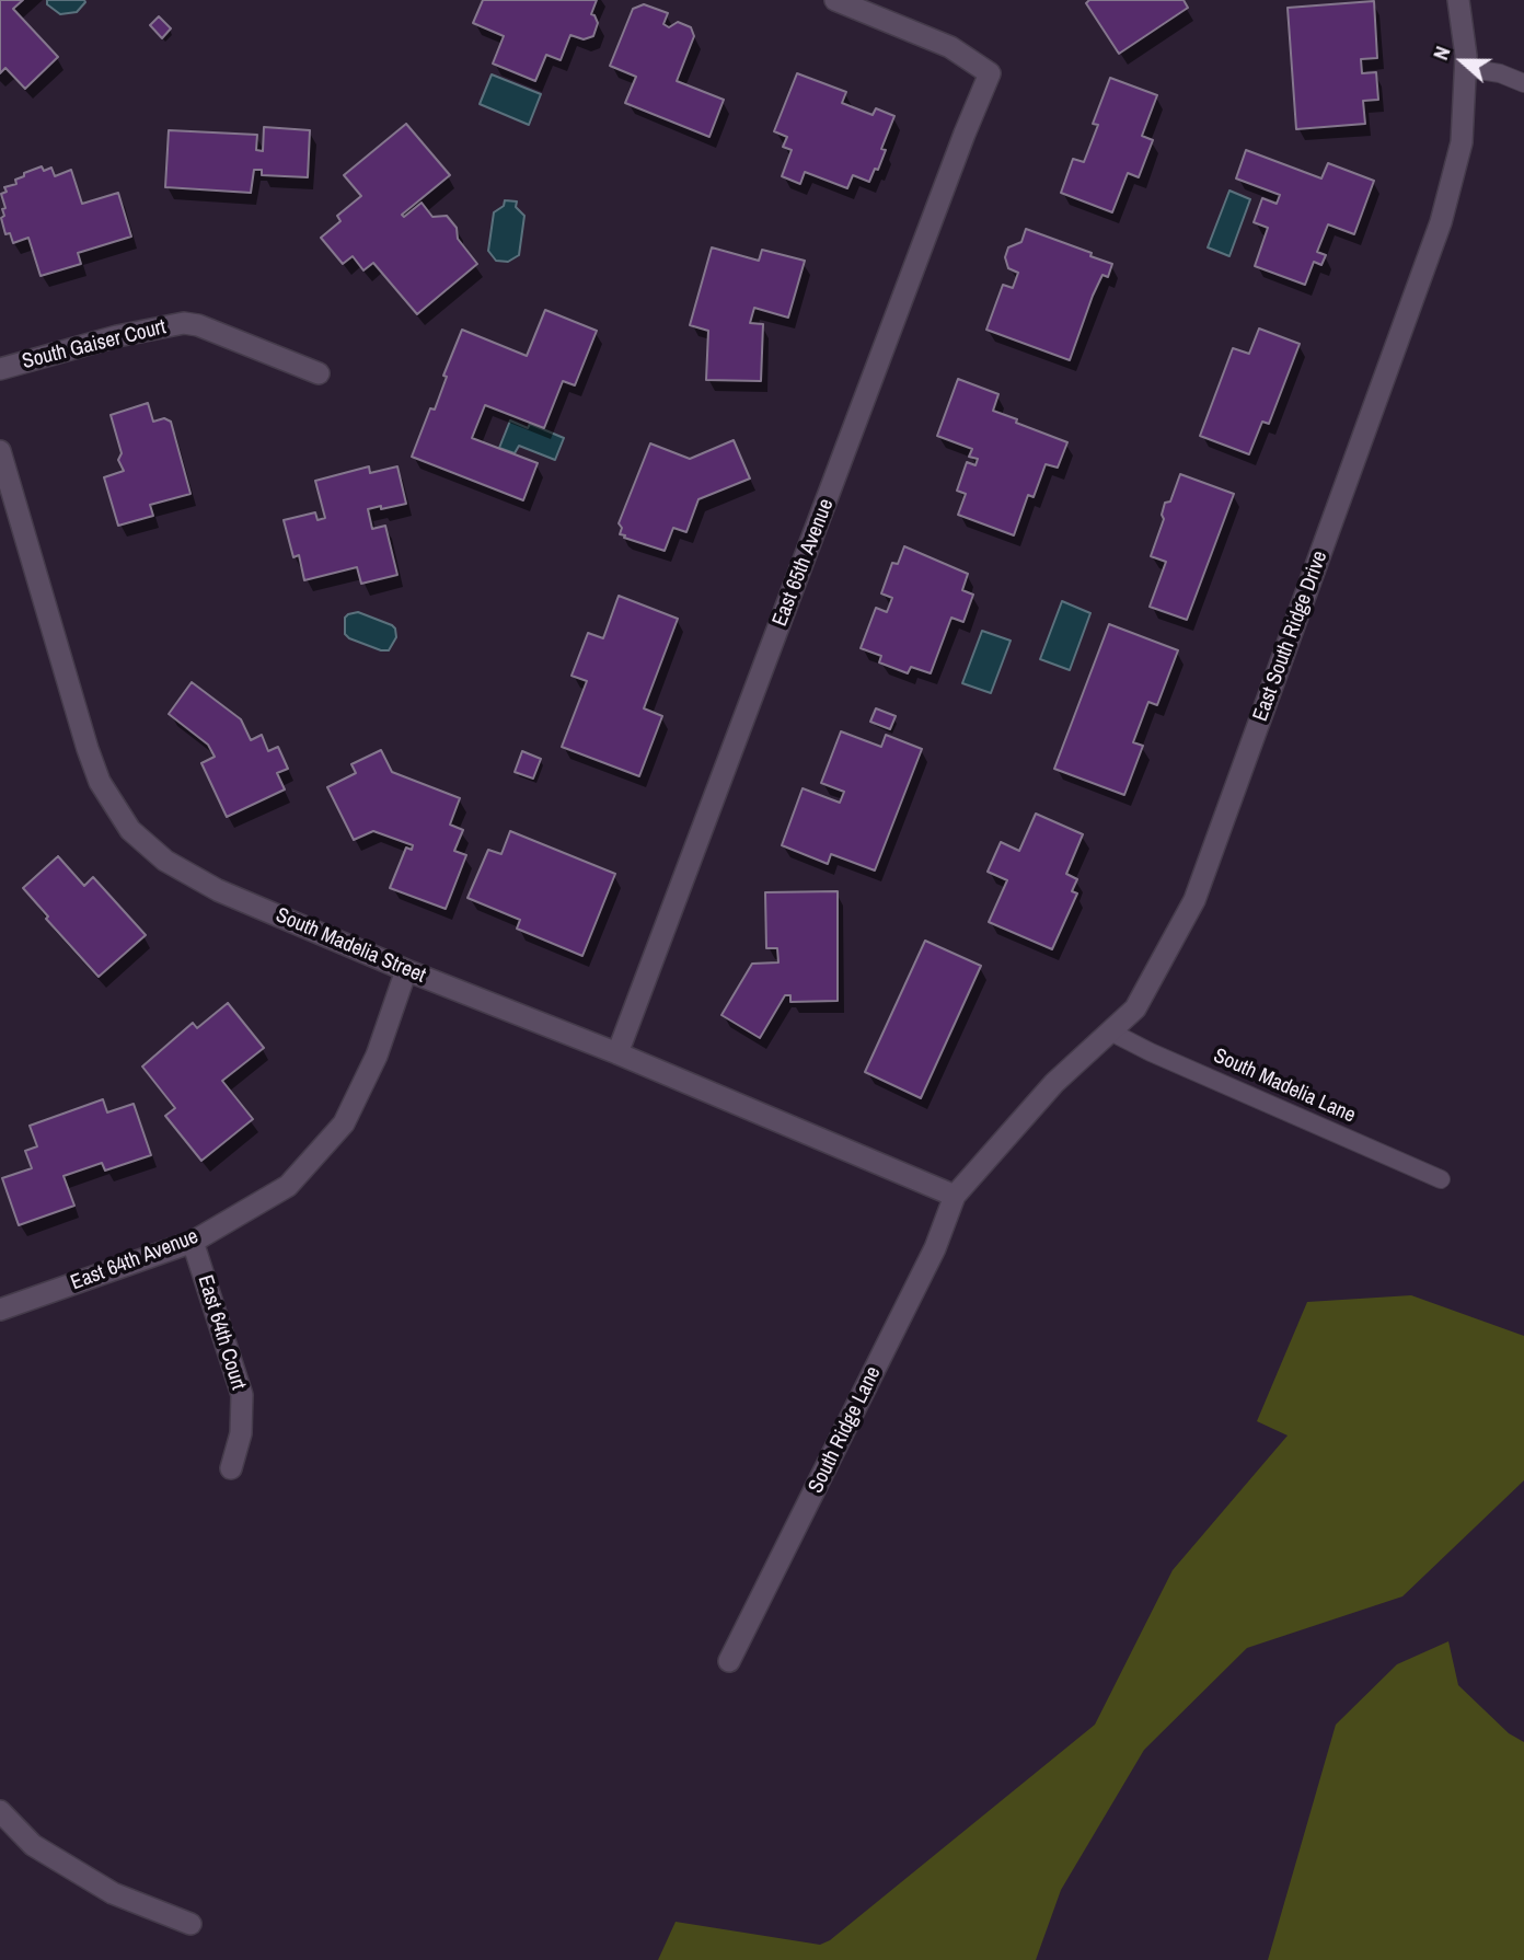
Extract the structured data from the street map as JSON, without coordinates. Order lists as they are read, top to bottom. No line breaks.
{"streets":{"street":["South Gaiser Court","East 65th Avenue","East South Ridge Drive","South Madelia Street","East 64th Avenue","East 64th Court","South Ridge Lane"],"lane":["South Madelia Lane"]},"crossings":[["East 65th Avenue","South Madelia Street"],["East South Ridge Drive","South Madelia Street"],["East South Ridge Drive","South Madelia Lane"],["East South Ridge Drive","South Ridge Lane"],["South Madelia Street","East 64th Avenue"],["South Madelia Street","South Ridge Lane"],["East 64th Avenue","East 64th Court"]],"north":"left"}
